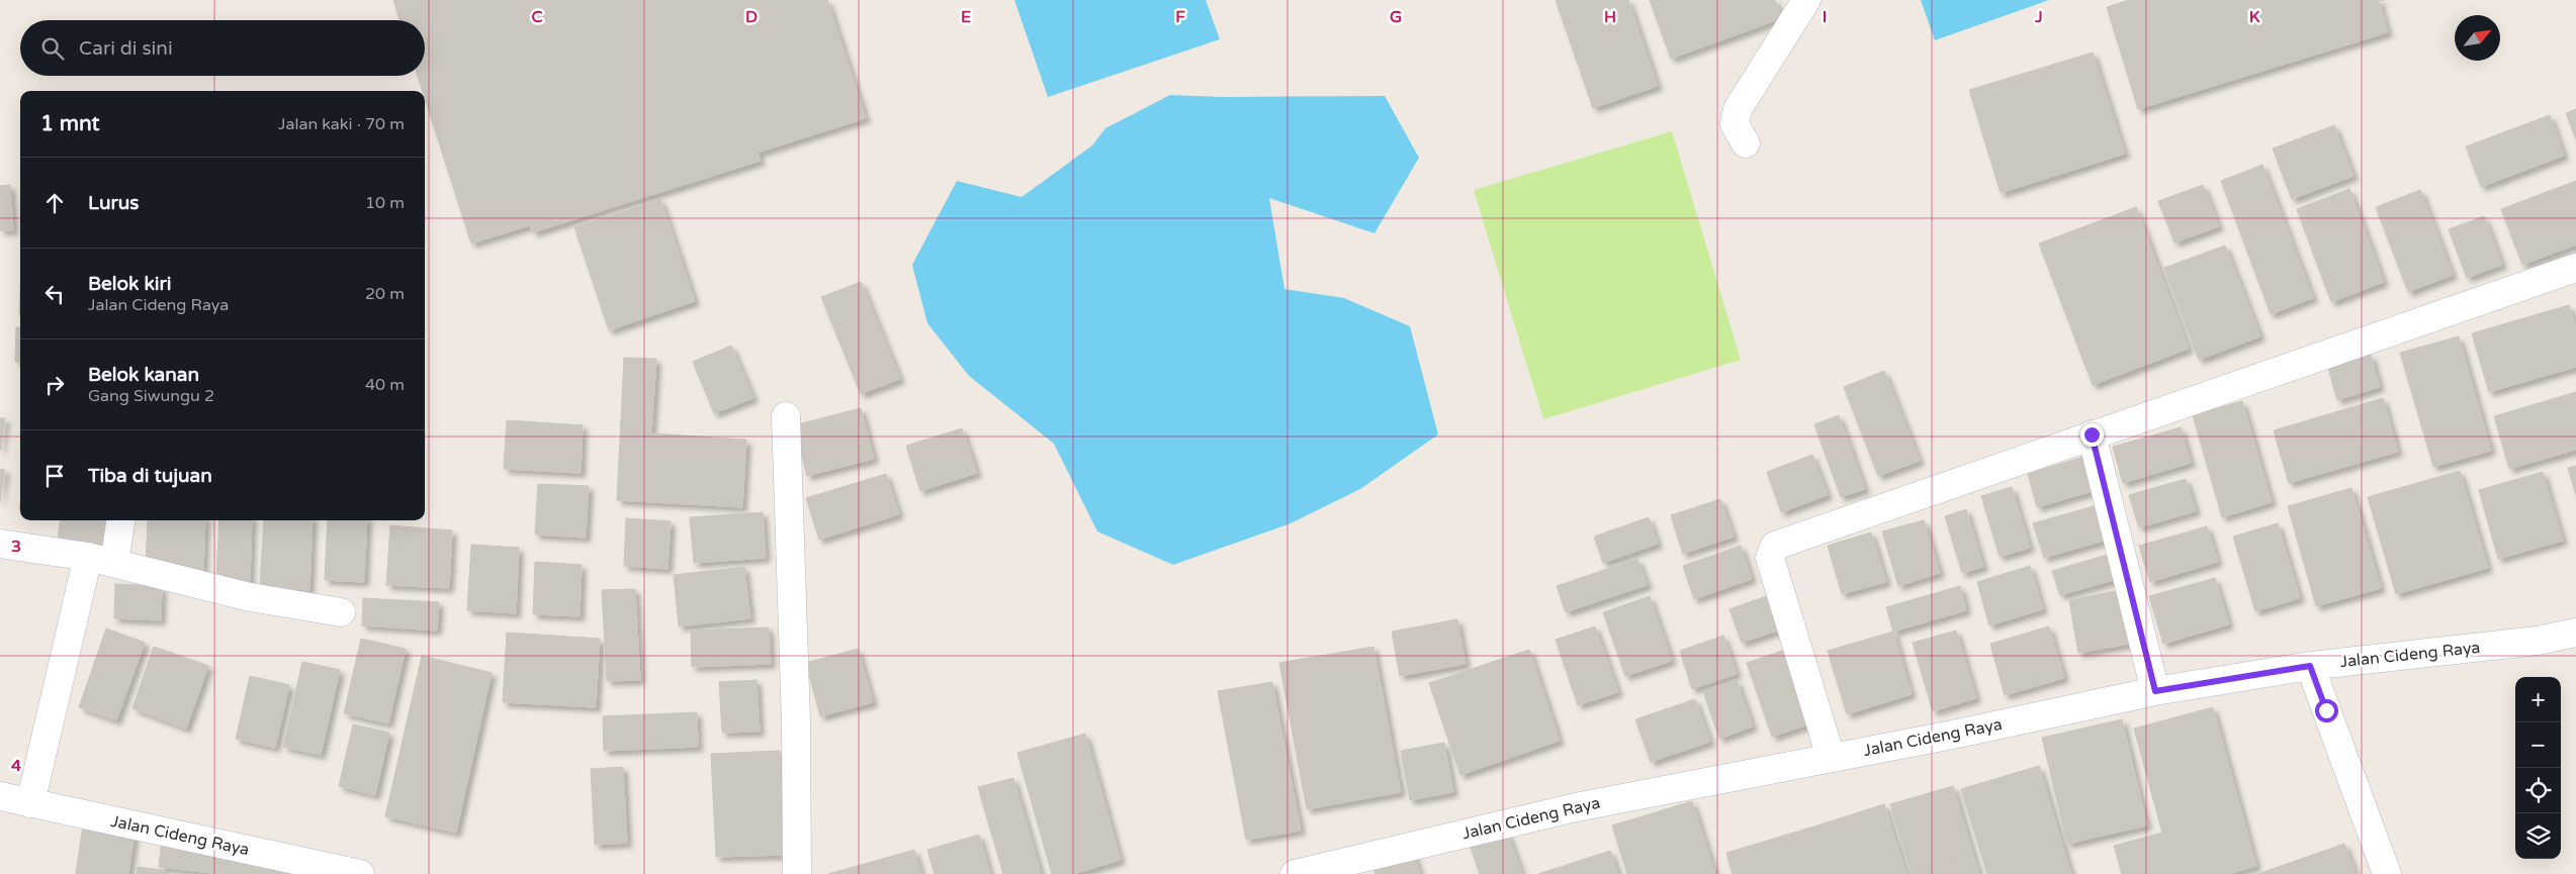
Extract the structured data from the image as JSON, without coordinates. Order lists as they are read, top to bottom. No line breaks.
{"streets":{"street":["Jalan Cideng Raya"]},"north":"top right","page":{"search":"Cari di sini","heading":["1 mnt","Jalan kaki · 70 m"],"list":[["Lurus","10 m"],["Belok kiri","Jalan Cideng Raya","20 m"],["Belok kanan","Gang Siwungu 2","40 m"],"Tiba di tujuan"],"map_buttons":["+","−"]},"grid":{"columns":["C","D","E","F","G","H","I","J","K"],"rows":["3","4"]}}
